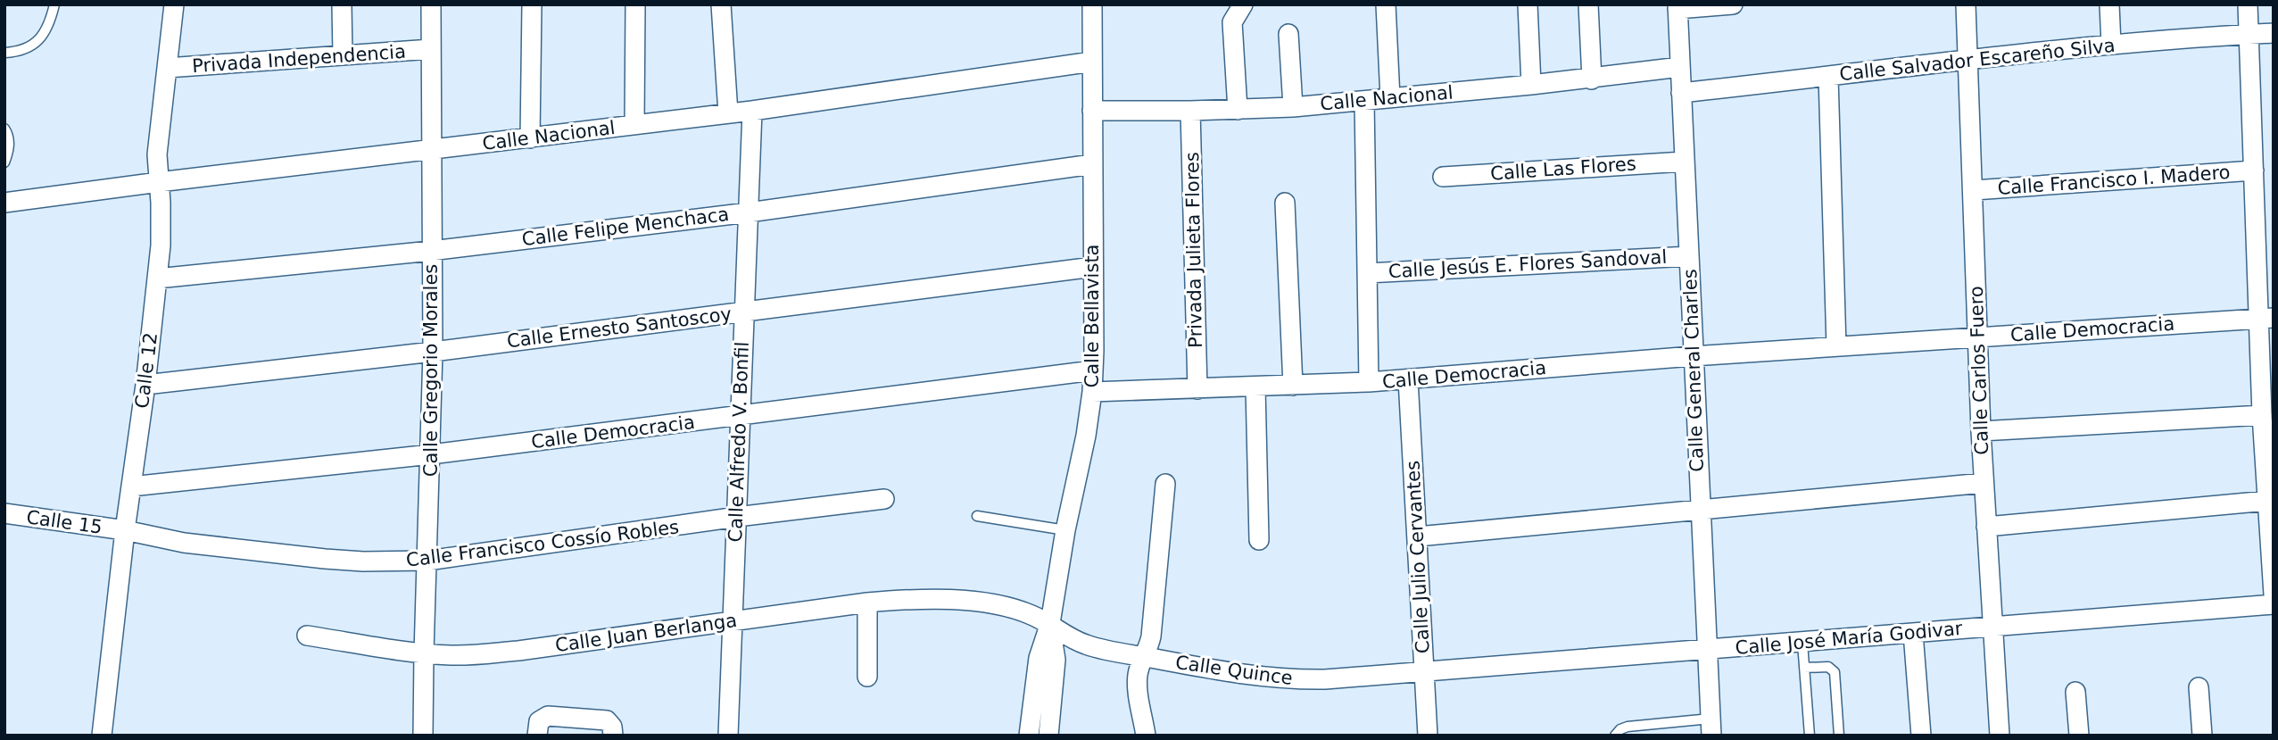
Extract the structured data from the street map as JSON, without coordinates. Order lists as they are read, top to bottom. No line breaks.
{"streets":{"street":["Privada Independencia","Calle Salvador Escareño Silva","Calle Nacional","Calle Las Flores","Calle Francisco I. Madero","Calle Felipe Menchaca","Privada Julieta Flores","Calle Jesús E. Flores Sandoval","Calle Bellavista","Calle Ernesto Santoscoy","Calle Democracia","Calle 12","Calle Gregorio Morales","Calle General Charles","Calle Carlos Fuero","Calle Alfredo V. Bonfil","Calle 15","Calle Francisco Cossío Robles","Calle Julio Cervantes","Calle Juan Berlanga","Calle José María Godivar","Calle Quince"]},"crossings":[["Privada Independencia","Calle 12"],["Privada Independencia","Calle Gregorio Morales"],["Calle Salvador Escareño Silva","Calle General Charles"],["Calle Salvador Escareño Silva","Calle Carlos Fuero"],["Calle Nacional","Privada Julieta Flores"],["Calle Nacional","Calle Bellavista"],["Calle Nacional","Calle 12"],["Calle Nacional","Calle Gregorio Morales"],["Calle Nacional","Calle General Charles"],["Calle Nacional","Calle Alfredo V. Bonfil"],["Calle Las Flores","Calle General Charles"],["Calle Francisco I. Madero","Calle Carlos Fuero"],["Calle Felipe Menchaca","Calle Bellavista"],["Calle Felipe Menchaca","Calle 12"],["Calle Felipe Menchaca","Calle Gregorio Morales"],["Calle Felipe Menchaca","Calle Alfredo V. Bonfil"],["Privada Julieta Flores","Calle Democracia"],["Calle Jesús E. Flores Sandoval","Calle General Charles"],["Calle Bellavista","Calle Ernesto Santoscoy"],["Calle Bellavista","Calle Democracia"],["Calle Bellavista","Calle Juan Berlanga"],["Calle Bellavista","Calle Quince"],["Calle Ernesto Santoscoy","Calle 12"],["Calle Ernesto Santoscoy","Calle Gregorio Morales"],["Calle Ernesto Santoscoy","Calle Alfredo V. Bonfil"],["Calle Democracia","Calle 12"],["Calle Democracia","Calle Gregorio Morales"],["Calle Democracia","Calle General Charles"],["Calle Democracia","Calle Carlos Fuero"],["Calle Democracia","Calle Alfredo V. Bonfil"],["Calle Democracia","Calle Julio Cervantes"],["Calle 12","Calle 15"],["Calle 12","Calle Francisco Cossío Robles"],["Calle Gregorio Morales","Calle Francisco Cossío Robles"],["Calle Gregorio Morales","Calle Juan Berlanga"],["Calle General Charles","Calle José María Godivar"],["Calle Carlos Fuero","Calle José María Godivar"],["Calle Alfredo V. Bonfil","Calle Francisco Cossío Robles"],["Calle Alfredo V. Bonfil","Calle Juan Berlanga"],["Calle 15","Calle Francisco Cossío Robles"],["Calle Julio Cervantes","Calle José María Godivar"],["Calle Julio Cervantes","Calle Quince"],["Calle Juan Berlanga","Calle Quince"],["Calle José María Godivar","Calle Quince"]]}
